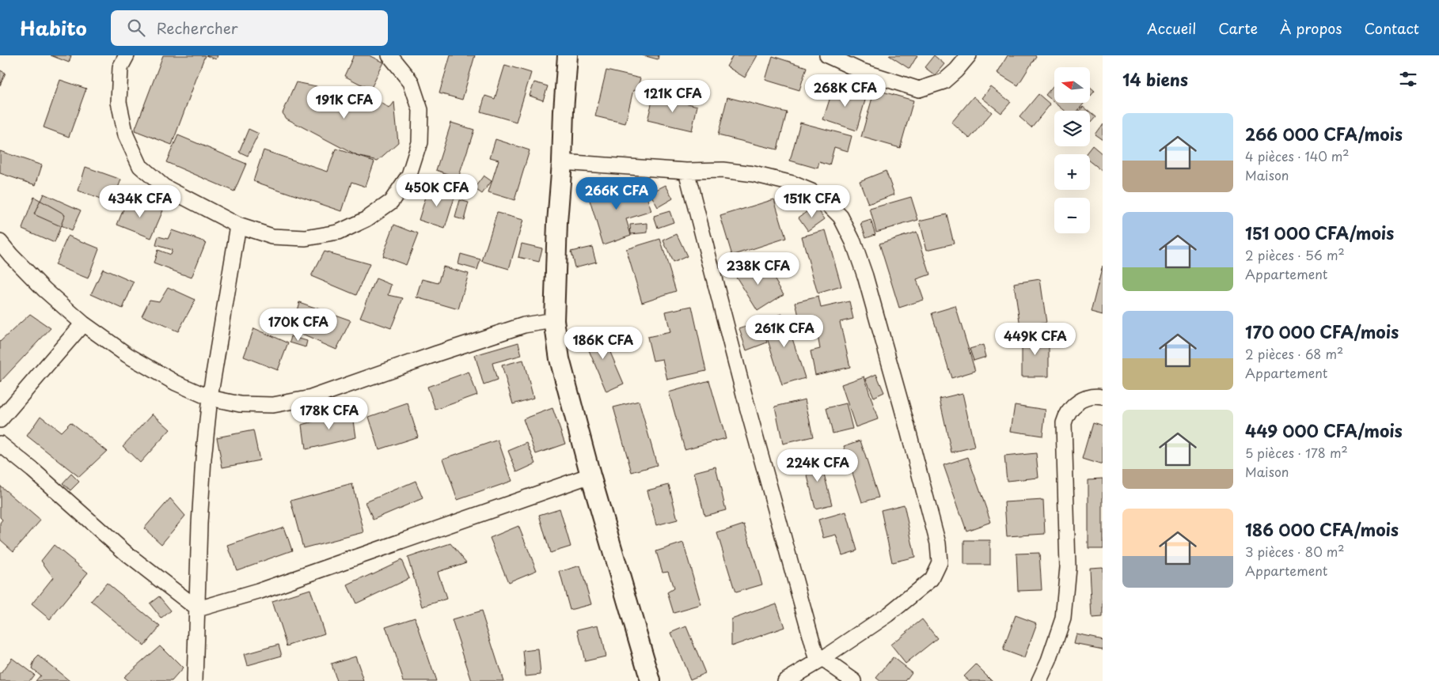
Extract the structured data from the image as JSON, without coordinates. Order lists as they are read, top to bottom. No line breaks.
{"north":"left","page":{"header":"Habito","search":"Rechercher","nav":["Accueil","Carte","À propos","Contact"],"heading":"14 biens","map_buttons":["+","−"],"price":["268K CFA","121K CFA","191K CFA","450K CFA","266K CFA","434K CFA","151K CFA","238K CFA","170K CFA","261K CFA","449K CFA","186K CFA","178K CFA","224K CFA"],"list":[{"name":"266 000 CFA/mois","note":"4 pièces · 140 m² · Maison"},{"name":"151 000 CFA/mois","note":"2 pièces · 56 m² · Appartement"},{"name":"170 000 CFA/mois","note":"2 pièces · 68 m² · Appartement"},{"name":"449 000 CFA/mois","note":"5 pièces · 178 m² · Maison"},{"name":"186 000 CFA/mois","note":"3 pièces · 80 m² · Appartement"}]}}
